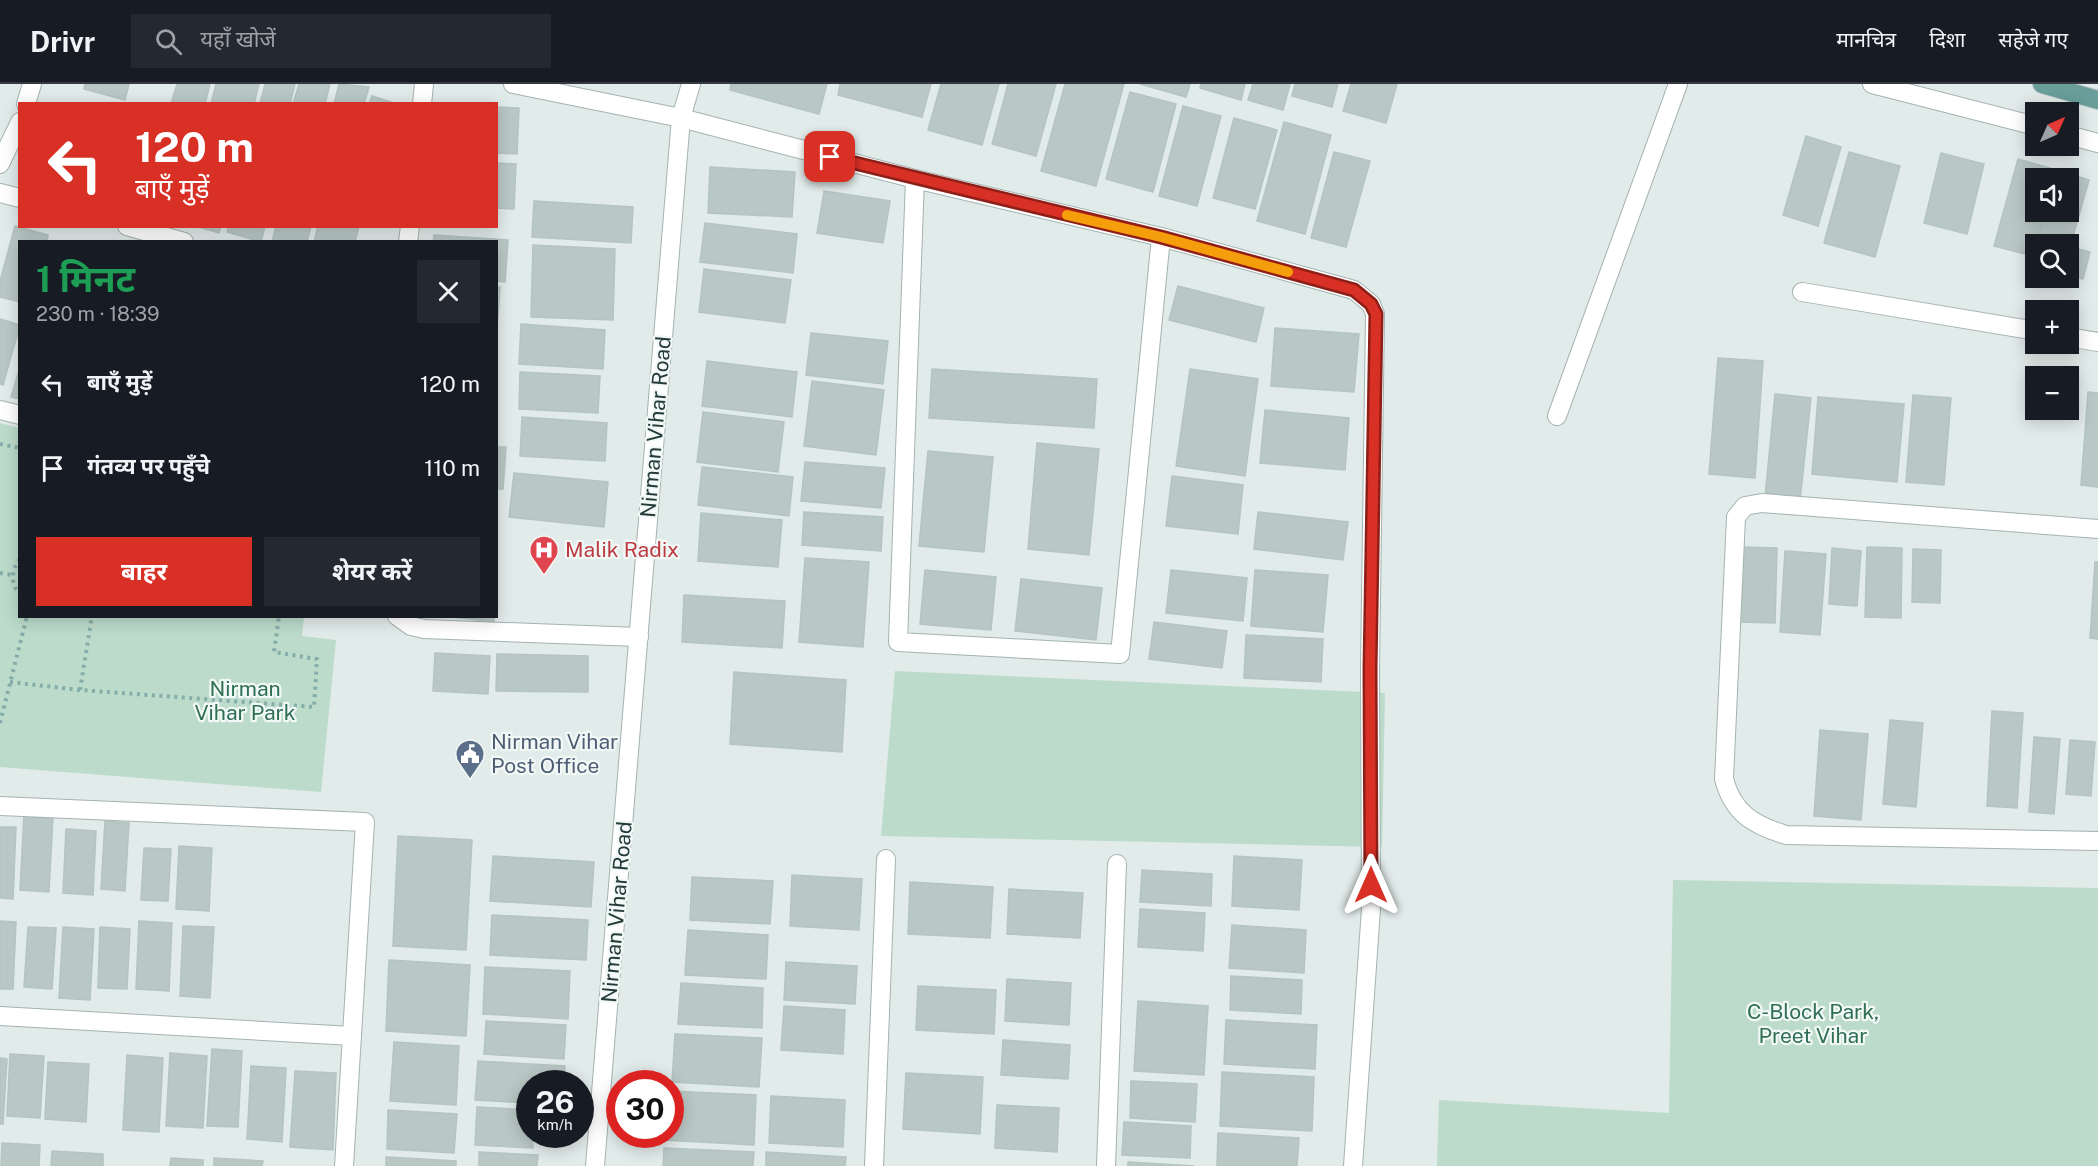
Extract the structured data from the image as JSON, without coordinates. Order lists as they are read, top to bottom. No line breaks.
{"streets":{"street":["Nirman Vihar Road"]},"parks":["Nirman Vihar Park","C-Block Park, Preet Vihar"],"places":{"hospital":["Malik Radix"],"public building":["Nirman Vihar Post Office"]},"north":"top right","page":{"header":"Drivr","search":"यहाँ खोजें","nav":["मानचित्र","दिशा","सहेजे गए"],"map_buttons":["+","−"],"turn":["120 m","बाएँ मुड़ें"],"heading":["1 मिनट","230 m · 18:39"],"list":[{"name":"बाएँ मुड़ें","value":"120 m"},{"name":"गंतव्य पर पहुँचे","value":"110 m"}],"buttons":["बाहर","शेयर करें"],"speed":"26 km/h","limit":"30"}}
